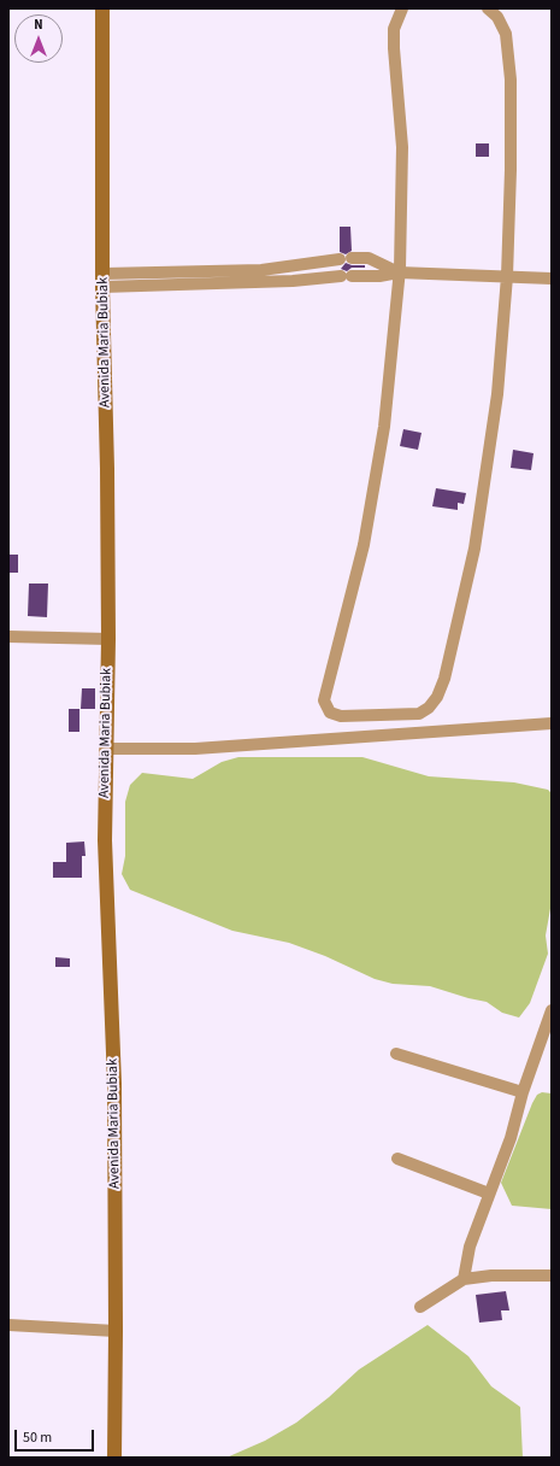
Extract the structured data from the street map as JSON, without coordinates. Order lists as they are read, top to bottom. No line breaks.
{"streets":{"street":["Avenida Maria Bubiak"]},"scale_bar":"50 m","north":"top"}
